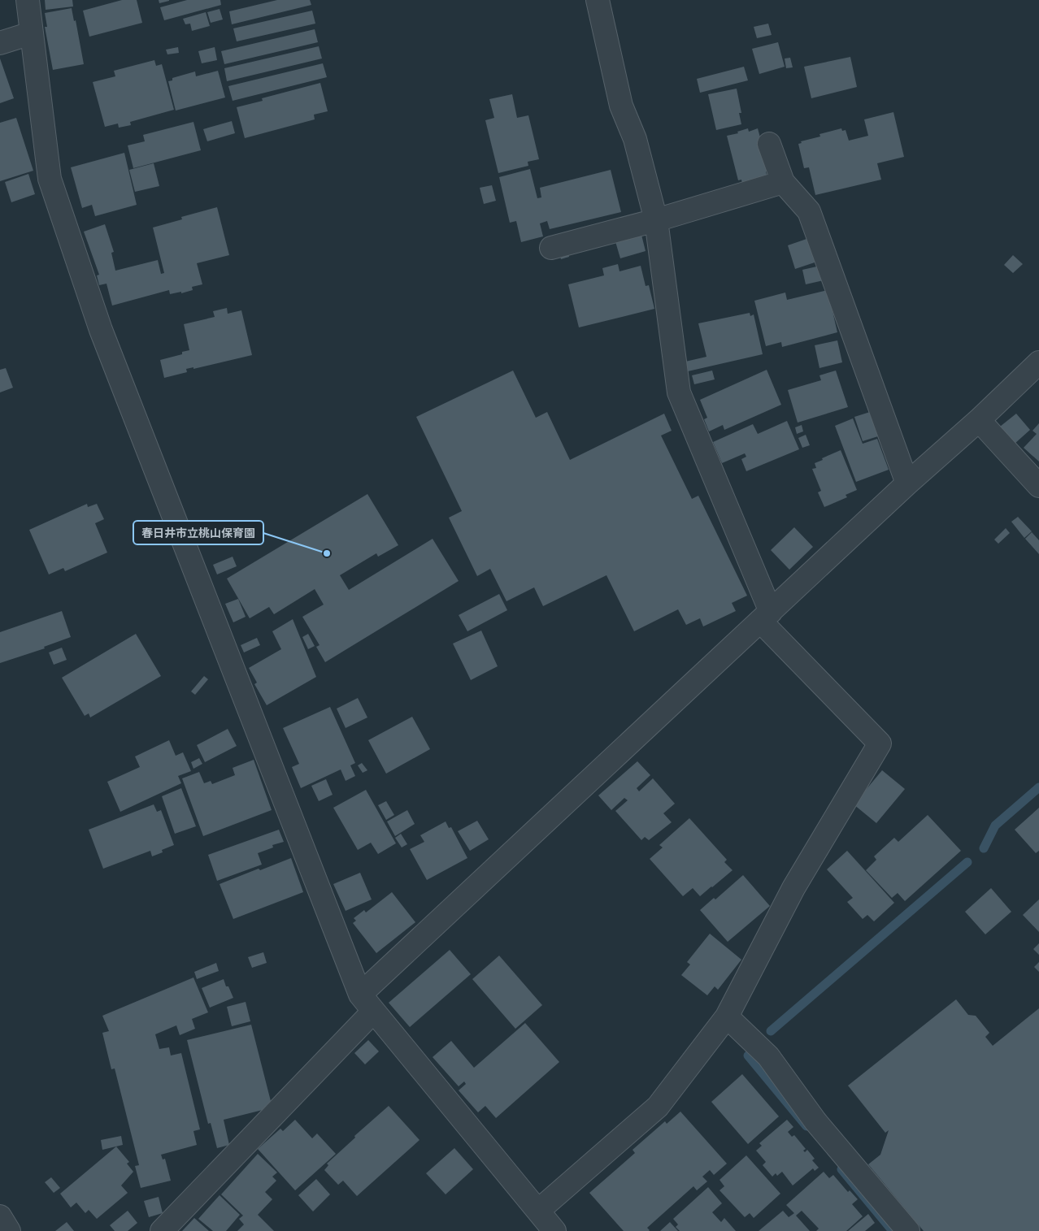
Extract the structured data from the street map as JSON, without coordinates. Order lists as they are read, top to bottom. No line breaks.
{"places":["春日井市立桃山保育園"]}
